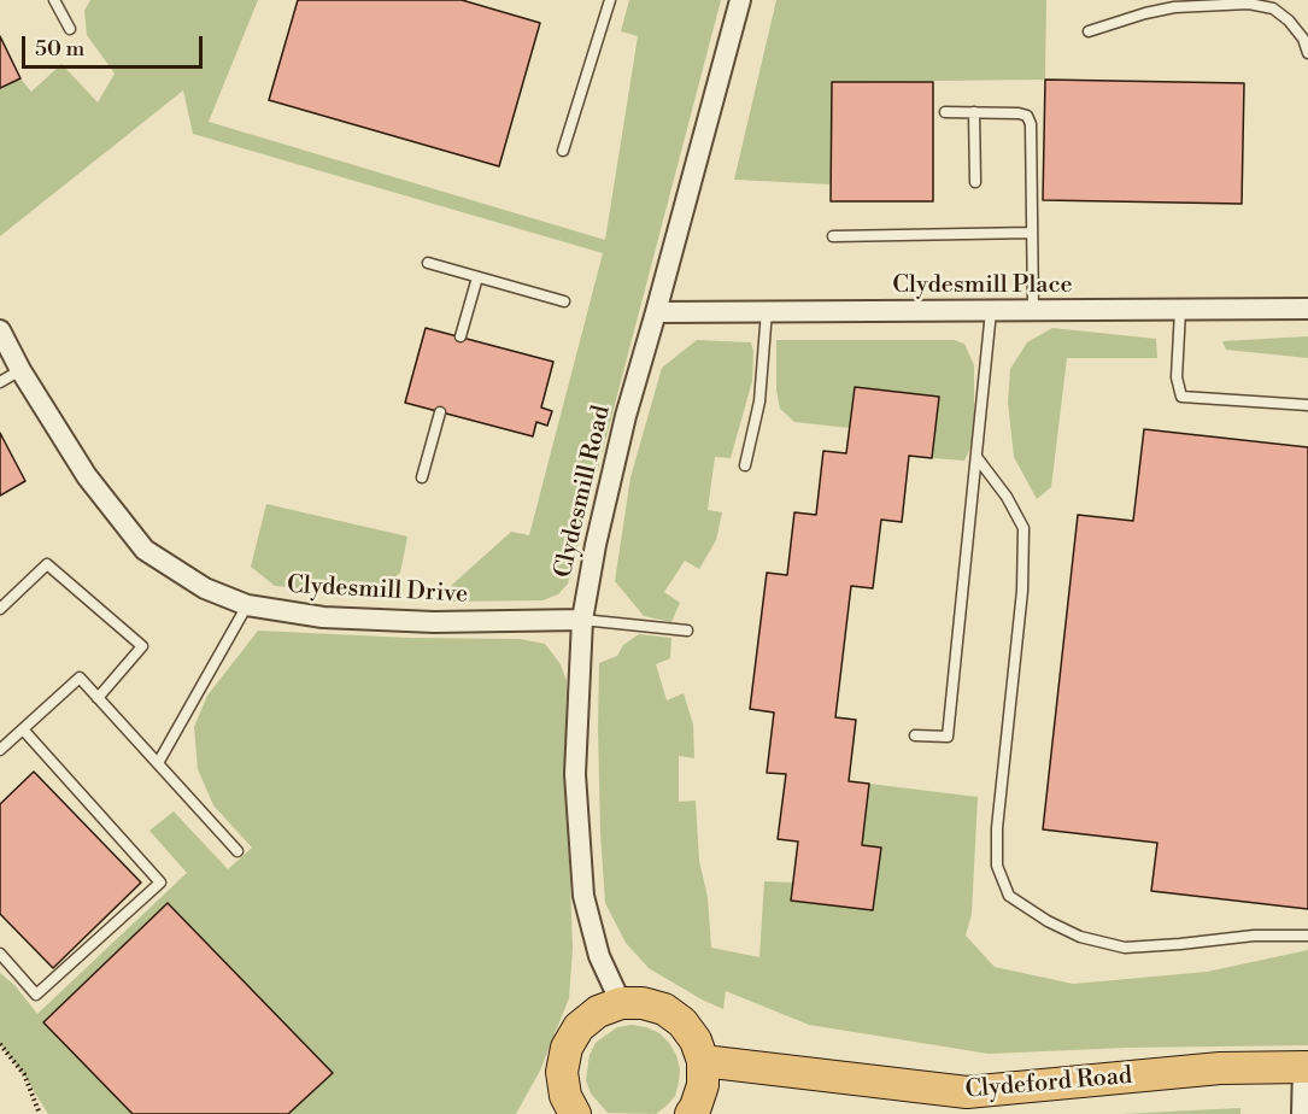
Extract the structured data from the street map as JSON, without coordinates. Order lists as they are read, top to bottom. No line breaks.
{"streets":{"main road":["Clydeford Road"],"street":["Clydesmill Place","Clydesmill Road","Clydesmill Drive"]},"crossings":[["Clydesmill Place","Clydesmill Road"],["Clydesmill Road","Clydesmill Drive"]],"scale_bar":"50 m"}
